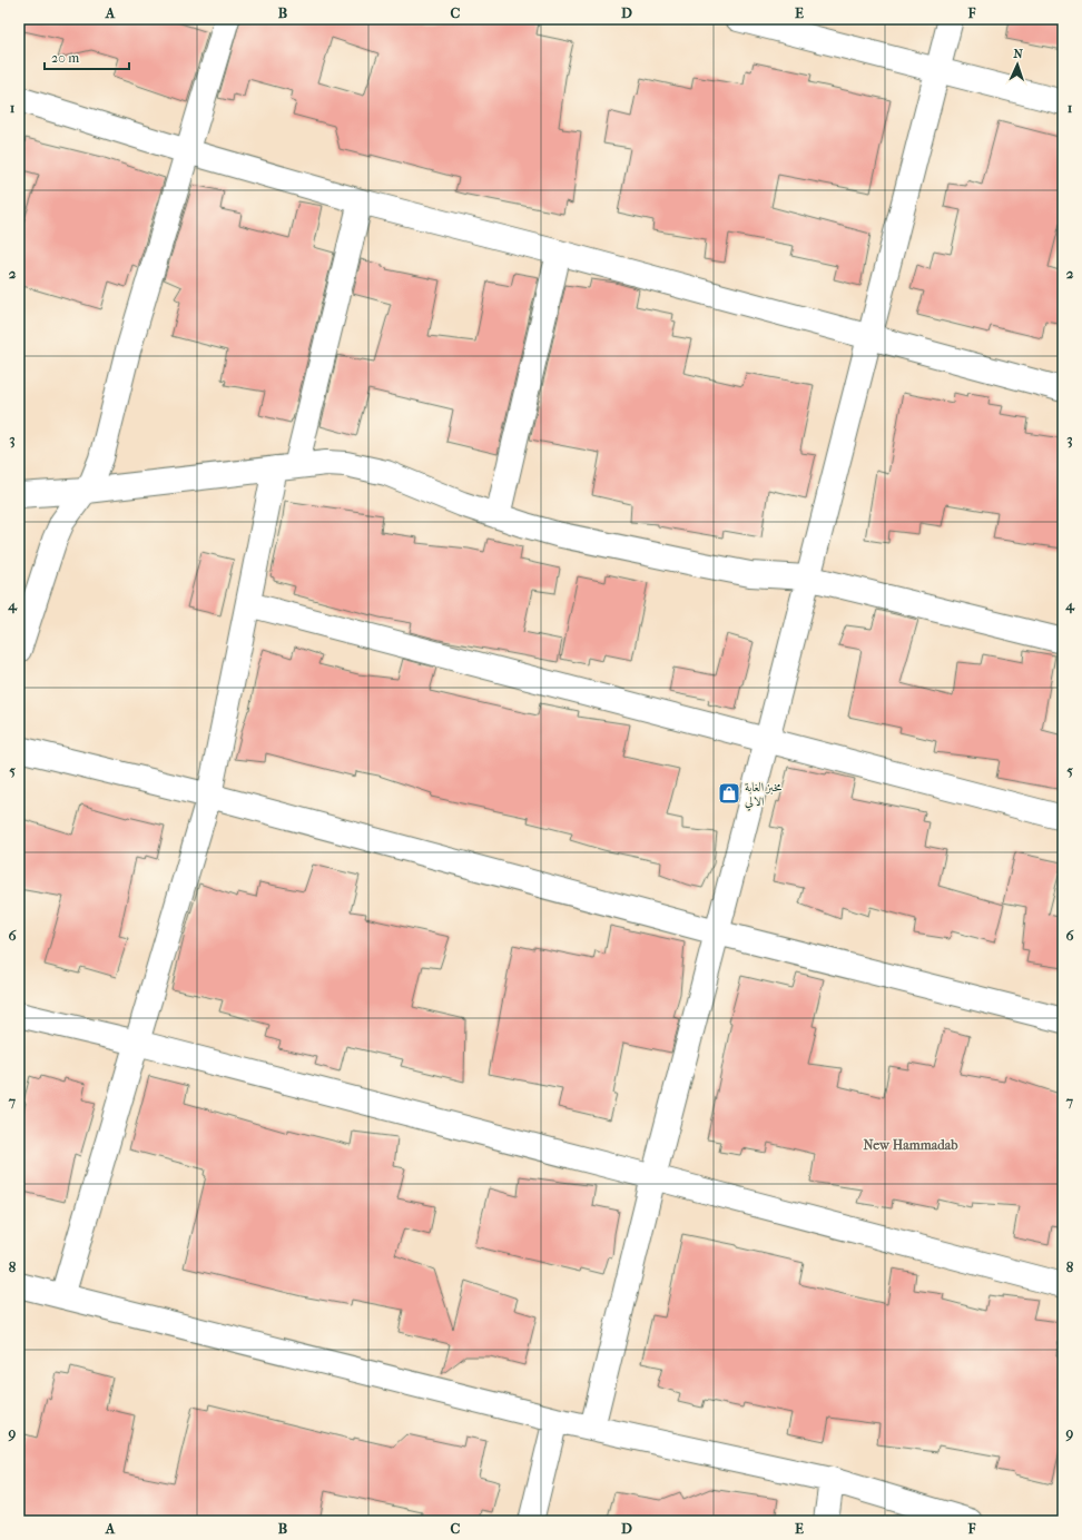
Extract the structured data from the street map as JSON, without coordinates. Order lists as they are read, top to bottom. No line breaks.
{"districts":["New Hammadab"],"places":{"shop":["مخبز الغابة الالي"]},"scale_bar":"20 m","north":"top","grid":{"columns":["A","B","C","D","E","F"],"rows":["1","2","3","4","5","6","7","8","9"]}}
